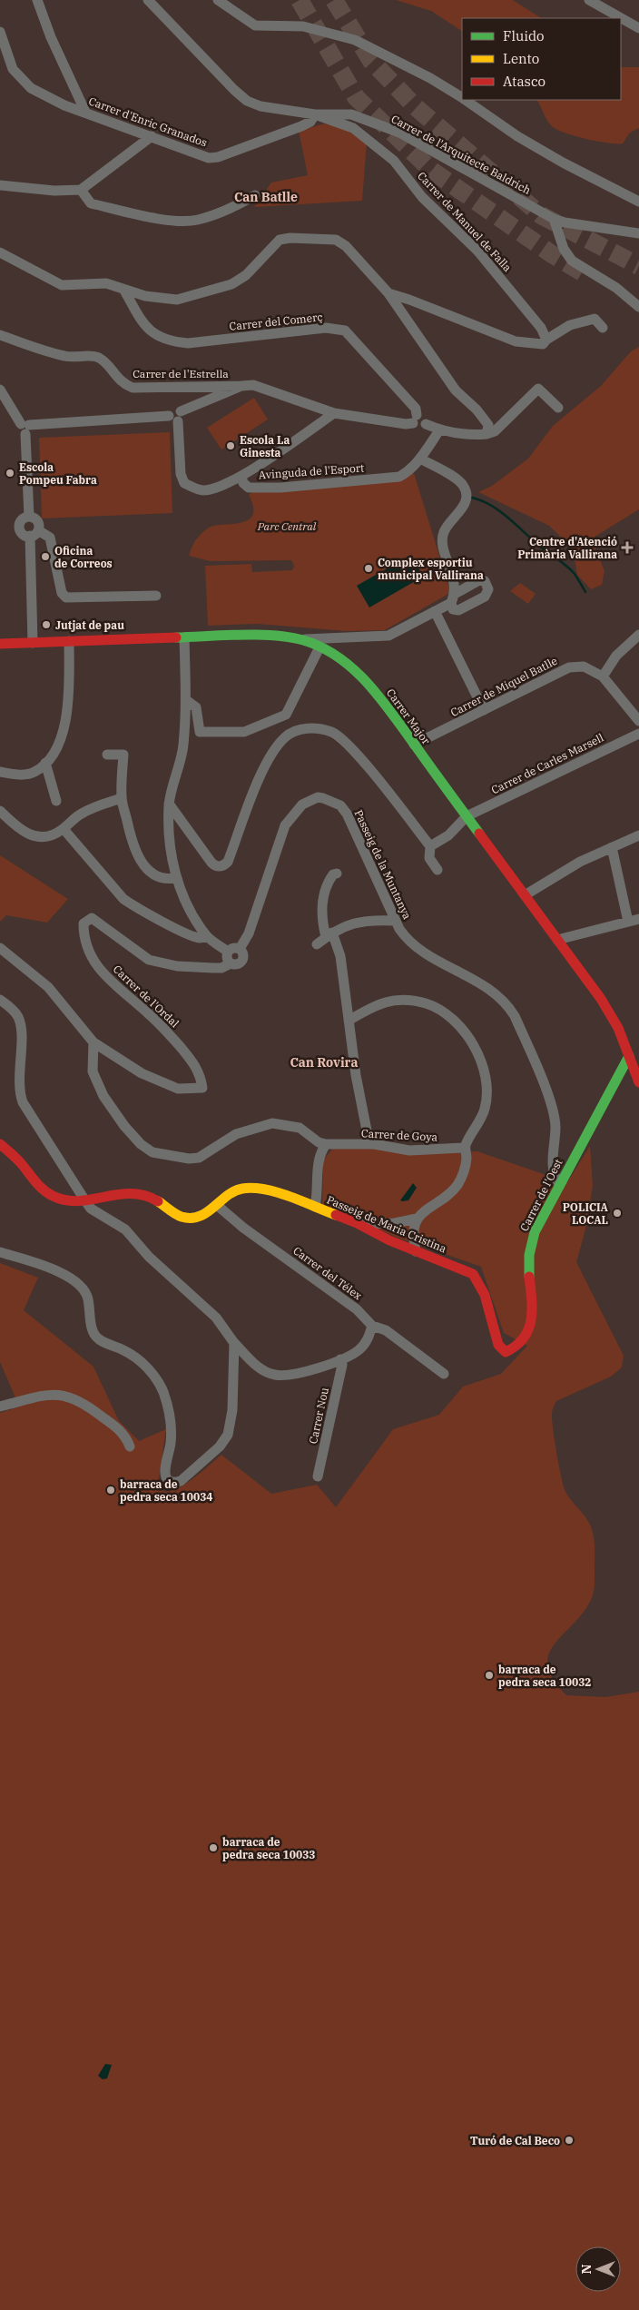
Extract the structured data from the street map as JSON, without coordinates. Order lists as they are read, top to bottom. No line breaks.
{"streets":{"street":["Carrer d'Enric Granados","Carrer de l'Arquitecte Baldrich","Carrer de Manuel de Falla","Carrer del Comerç","Carrer de l'Estrella","Avinguda de l'Esport","Carrer de Miquel Batlle","Carrer Major","Carrer de Carles Marsell","Passeig de la Muntanya","Carrer de l'Ordal","Carrer de Goya","Carrer de l'Oest","Passeig de Maria Cristina","Carrer del Télex","Carrer Nou"]},"crossings":[["Carrer d'Enric Granados","Carrer de l'Arquitecte Baldrich"],["Carrer d'Enric Granados","Carrer de Manuel de Falla"],["Carrer de l'Arquitecte Baldrich","Carrer de Manuel de Falla"],["Carrer de Miquel Batlle","Carrer Major"],["Carrer Major","Carrer de Carles Marsell"],["Carrer Major","Carrer de l'Oest"],["Passeig de la Muntanya","Carrer de l'Ordal"],["Passeig de la Muntanya","Carrer de l'Oest"],["Carrer de l'Ordal","Carrer de Goya"],["Carrer de l'Oest","Passeig de Maria Cristina"],["Passeig de Maria Cristina","Carrer del Télex"]],"districts":["Can Batlle","Can Rovira"],"parks":["Parc Central"],"places":{"other":["Escola La Ginesta","Escola Pompeu Fabra","Oficina de Correos","Complex esportiu municipal Vallirana","Jutjat de pau","POLICIA LOCAL","barraca de pedra seca 10034","barraca de pedra seca 10032","barraca de pedra seca 10033","Turó de Cal Beco"],"health":["Centre d'Atenció Primària Vallirana"]},"legend":["Fluido","Lento","Atasco"],"north":"left"}
